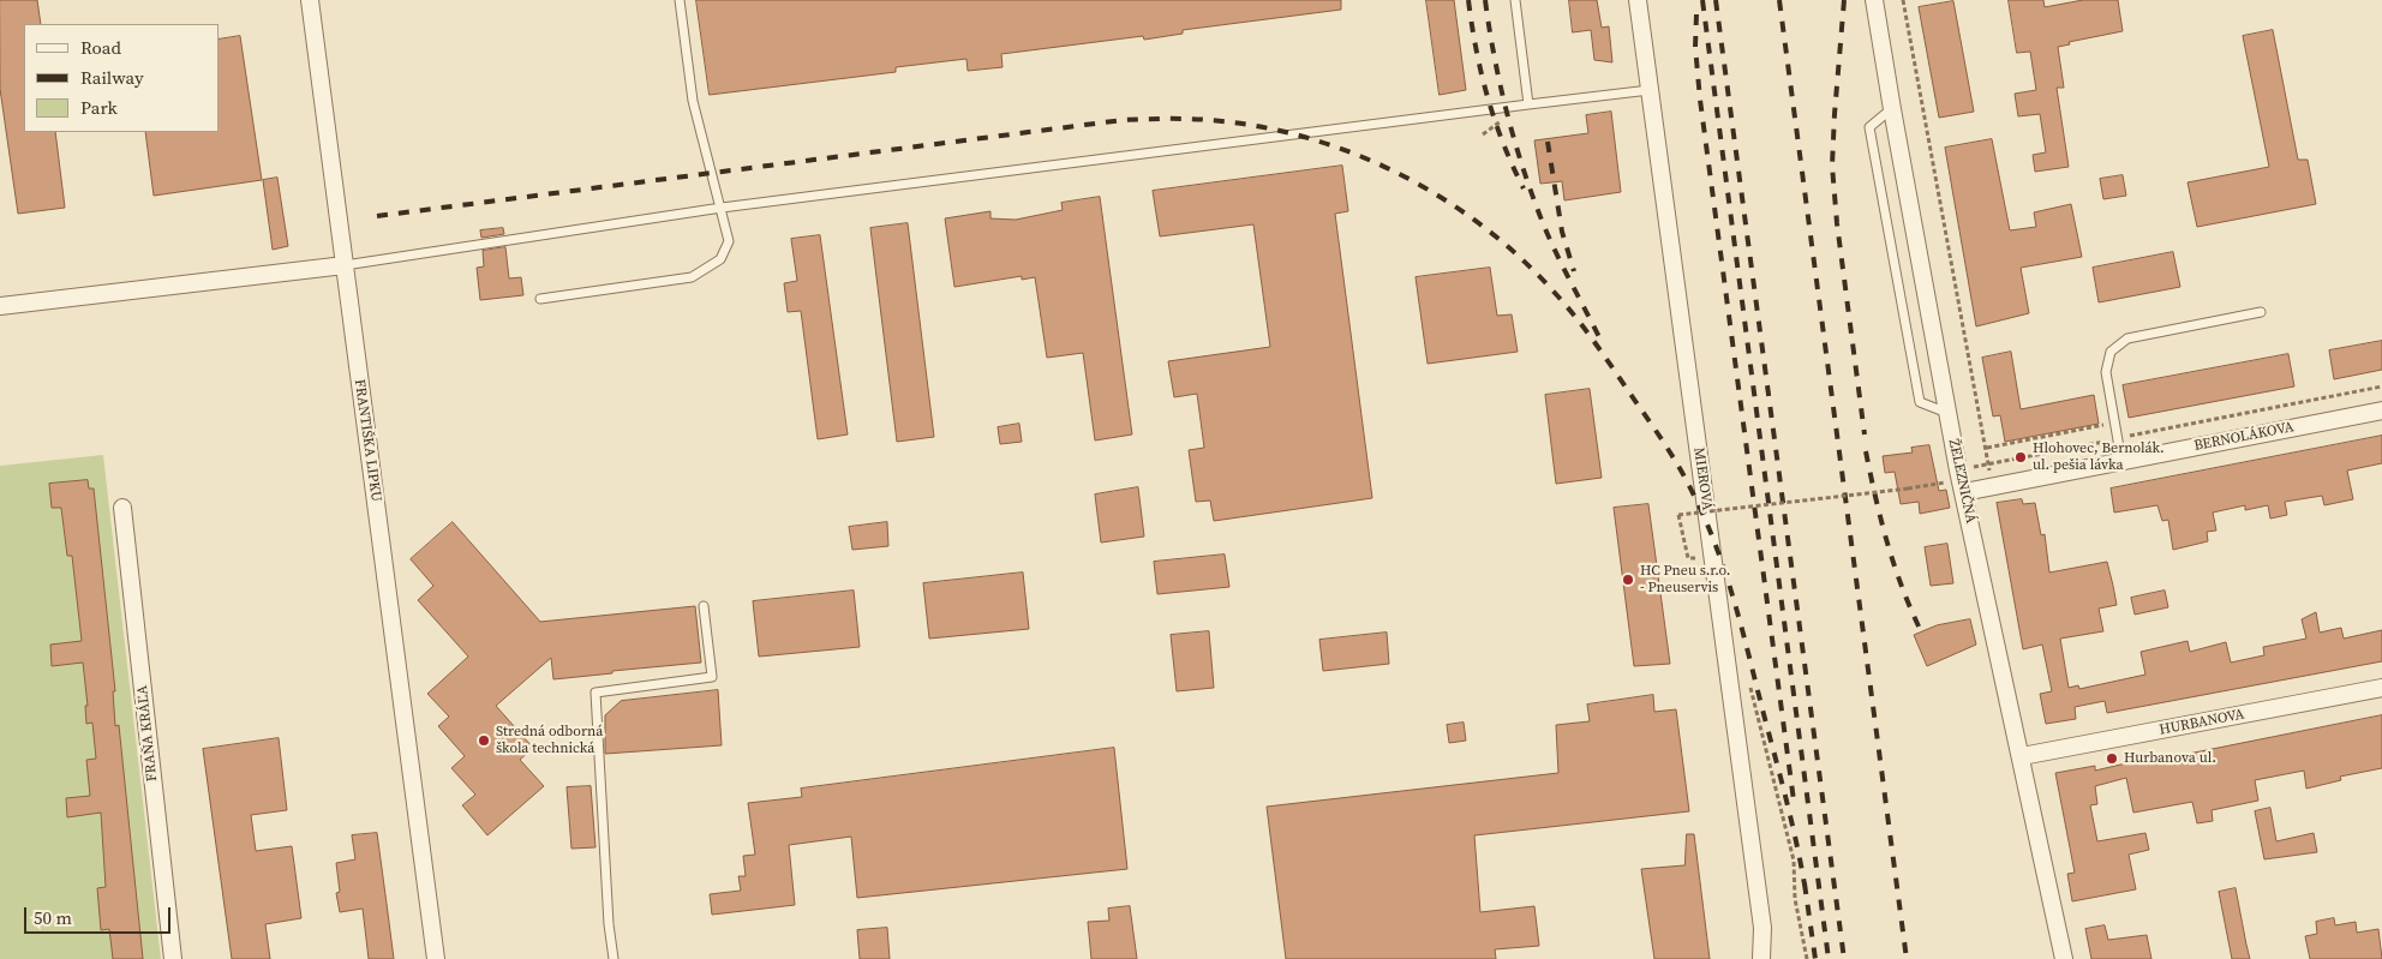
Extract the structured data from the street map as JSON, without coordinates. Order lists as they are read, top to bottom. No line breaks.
{"streets":{"street":["BERNOLÁKOVA","FRANTIŠKA LIPKU","MIEROVÁ","ŽELEZNIČNÁ","HURBANOVA","FRAŇA KRÁĽA"]},"crossings":[["BERNOLÁKOVA","ŽELEZNIČNÁ"],["ŽELEZNIČNÁ","HURBANOVA"]],"places":["Hlohovec, Bernolák. ul. pešia lávka","HC Pneu s.r.o. - Pneuservis","Stredná odborná škola technická","Hurbanova ul."],"legend":["Road","Railway","Park"],"scale_bar":"50 m"}
